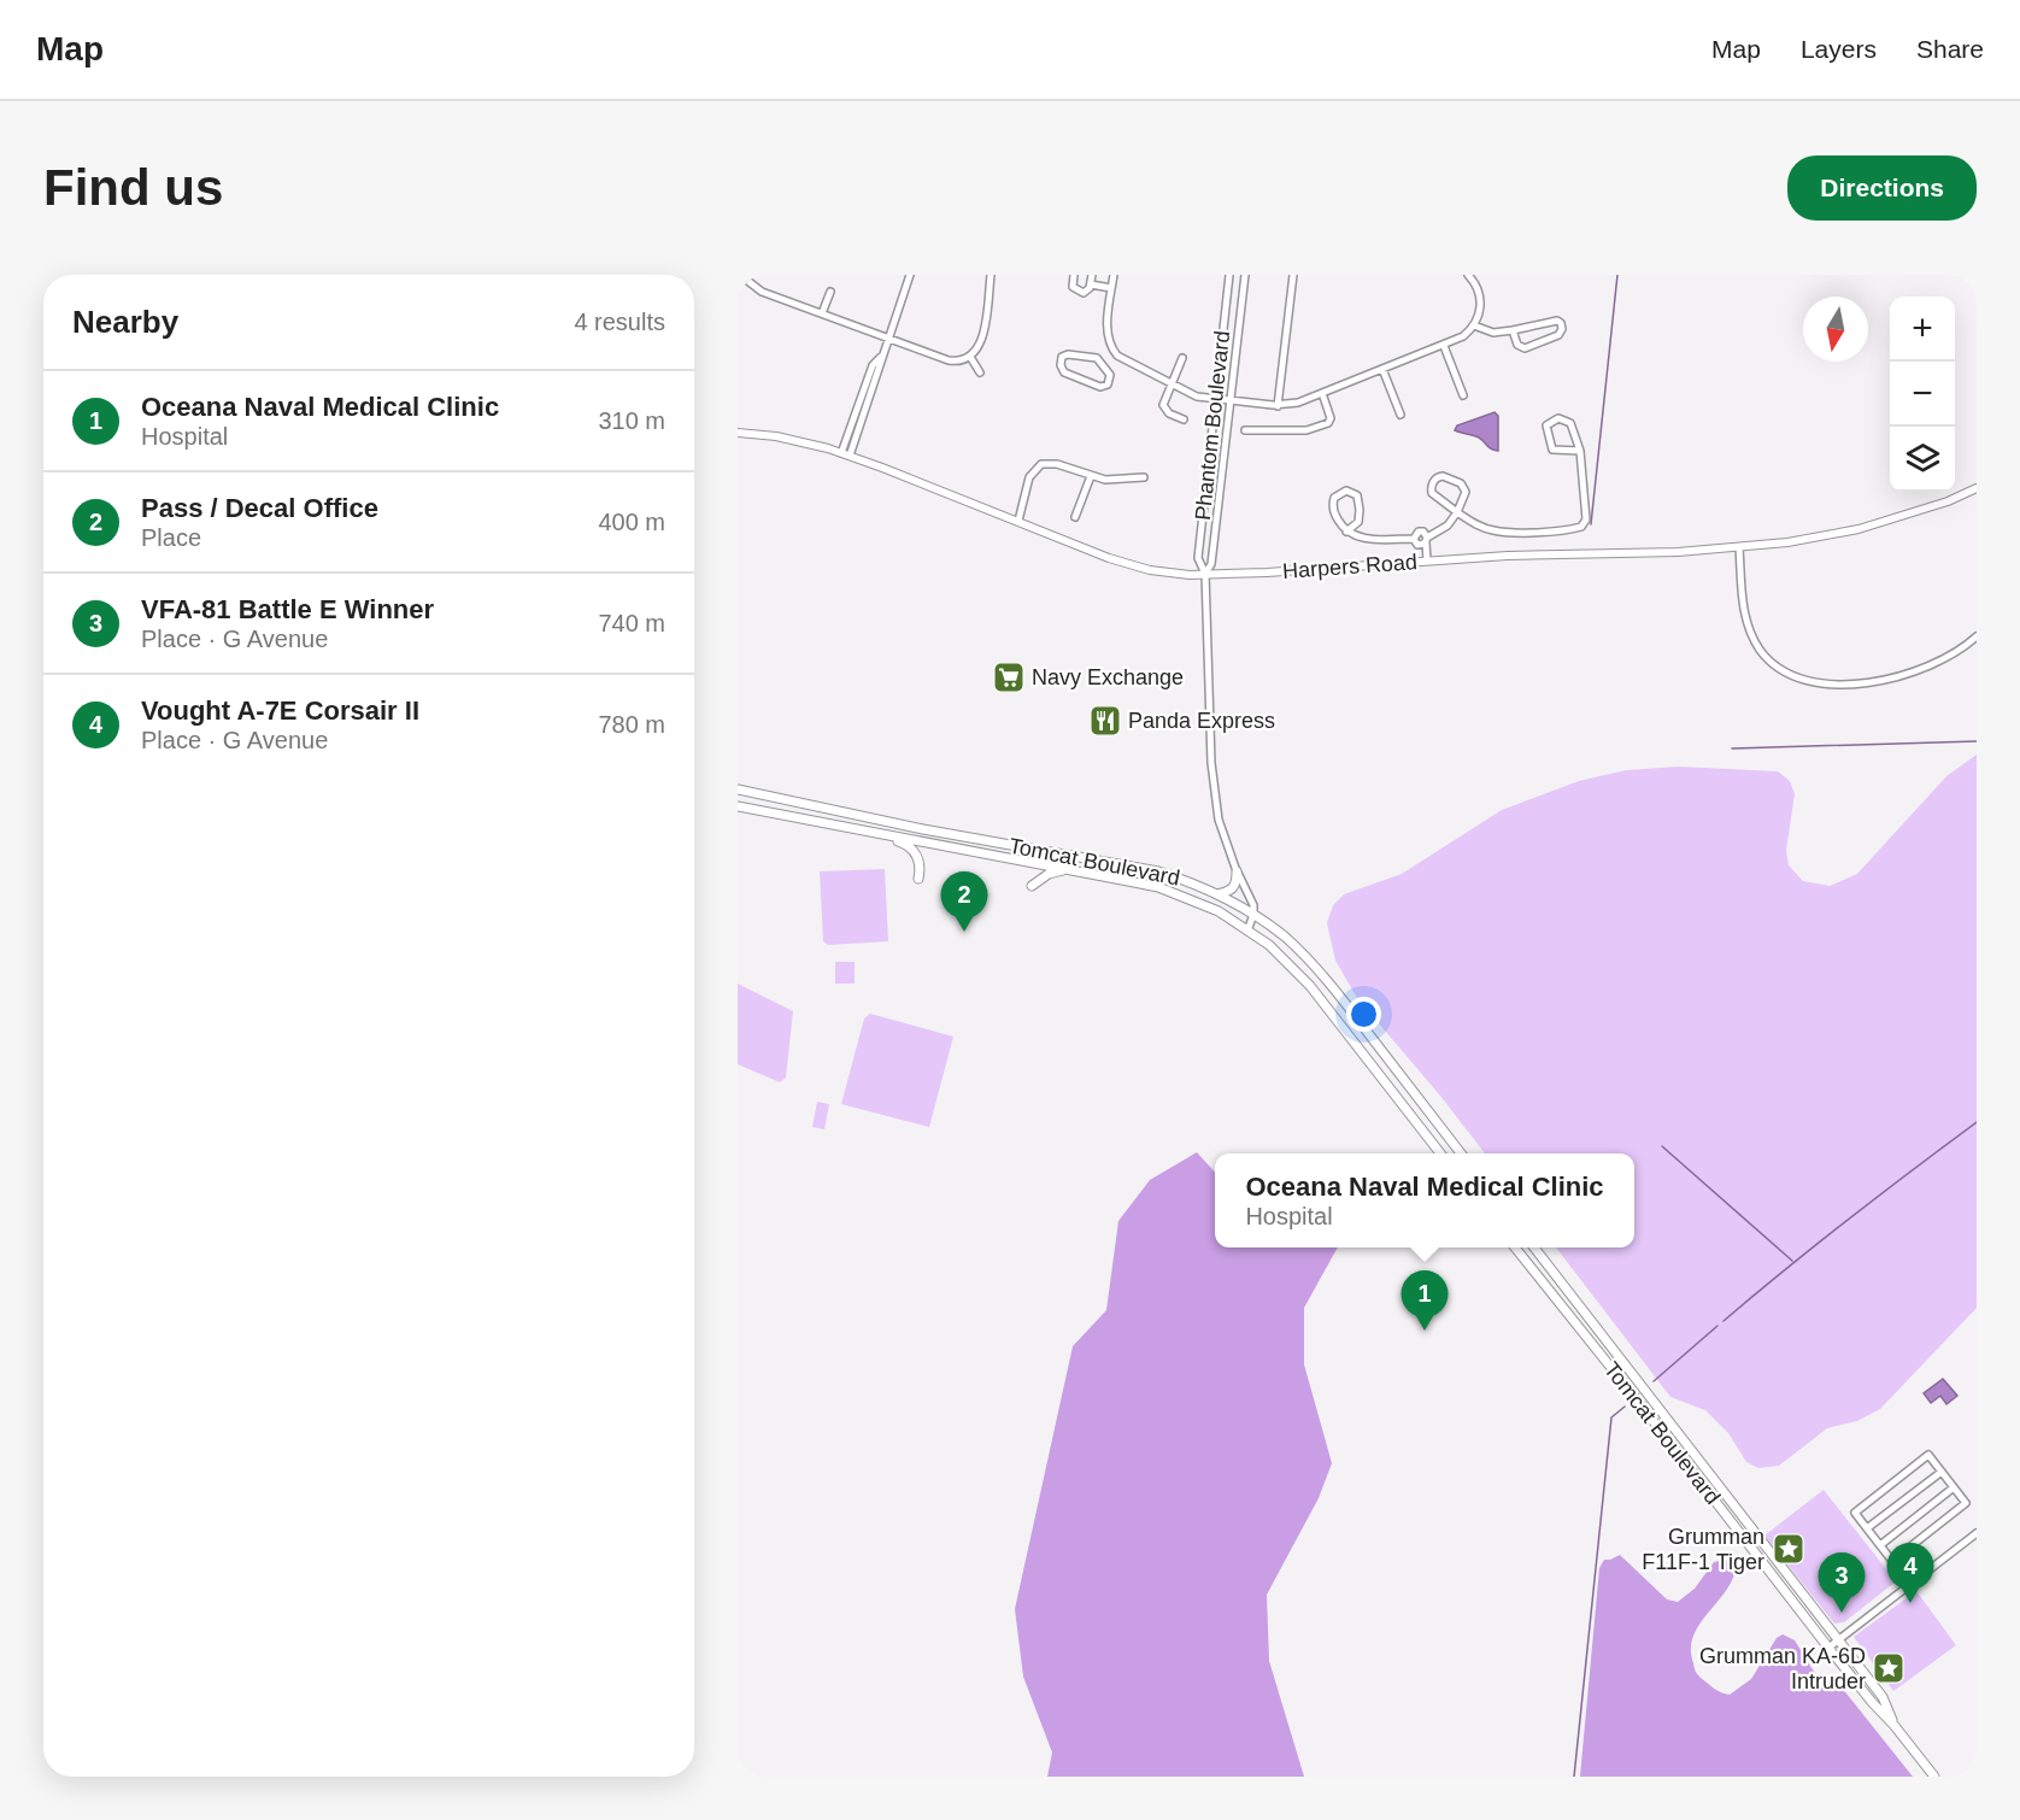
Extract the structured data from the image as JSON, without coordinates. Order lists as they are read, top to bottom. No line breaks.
{"streets":{"main road":["Tomcat Boulevard"],"street":["Phantom Boulevard","Harpers Road"]},"crossings":[["Phantom Boulevard","Harpers Road"],["Phantom Boulevard","Tomcat Boulevard"]],"places":{"supermarket":["Navy Exchange"],"restaurant":["Panda Express"],"place":["Grumman F11F-1 Tiger","Grumman KA-6D Intruder"]},"north":"bottom","page":{"header":"Map","nav":["Map","Layers","Share"],"buttons":"Directions","title":"Find us","heading":["Nearby","4 results"],"map_buttons":["+","−"],"list":[{"mark":"1","name":"Oceana Naval Medical Clinic","note":"Hospital","value":"310 m"},{"mark":"2","name":"Pass / Decal Office","note":"Place","value":"400 m"},{"mark":"3","name":"VFA-81 Battle E Winner","note":"Place · G Avenue","value":"740 m"},{"mark":"4","name":"Vought A-7E Corsair II","note":"Place · G Avenue","value":"780 m"}],"pins":["2","1","4","3"],"popup":["Oceana Naval Medical Clinic","Hospital"]}}
